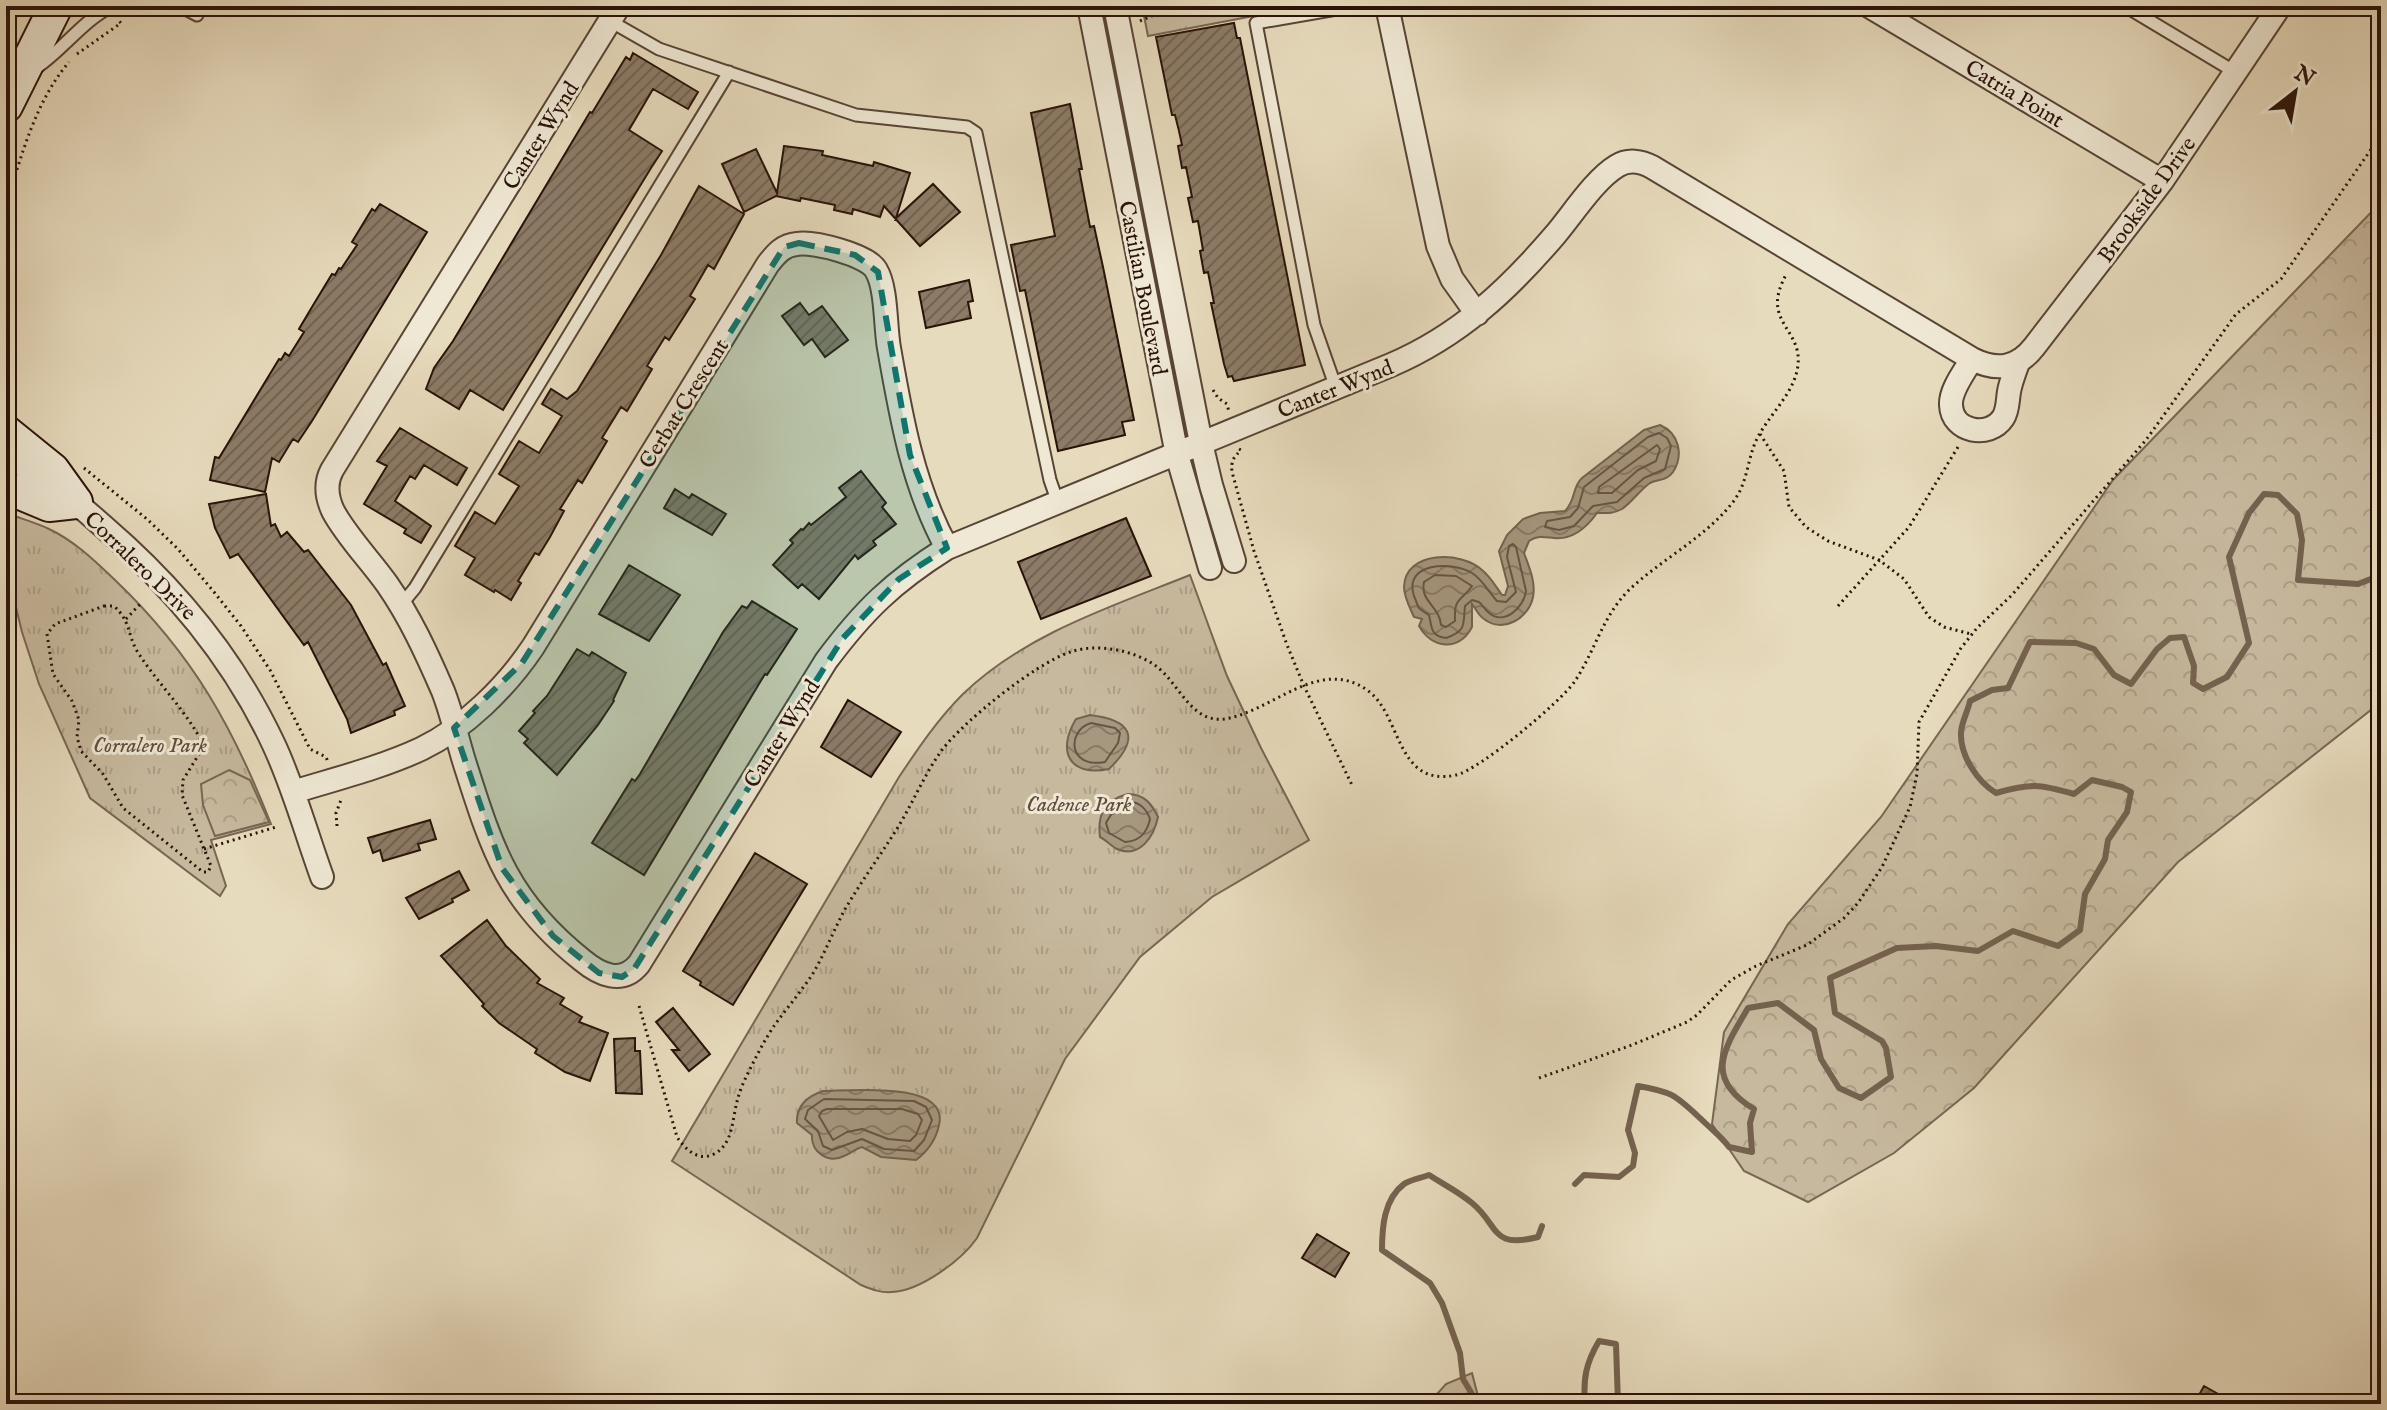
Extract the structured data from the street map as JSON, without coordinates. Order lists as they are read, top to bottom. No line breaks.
{"streets":{"street":["Catria Point","Canter Wynd","Brookside Drive","Castilian Boulevard","Cerbat Crescent","Corralero Drive"]},"crossings":[["Catria Point","Brookside Drive"],["Canter Wynd","Castilian Boulevard"],["Canter Wynd","Cerbat Crescent"],["Cerbat Crescent","Corralero Drive"]],"parks":["Corralero Park","Cadence Park"],"north":"top right"}
